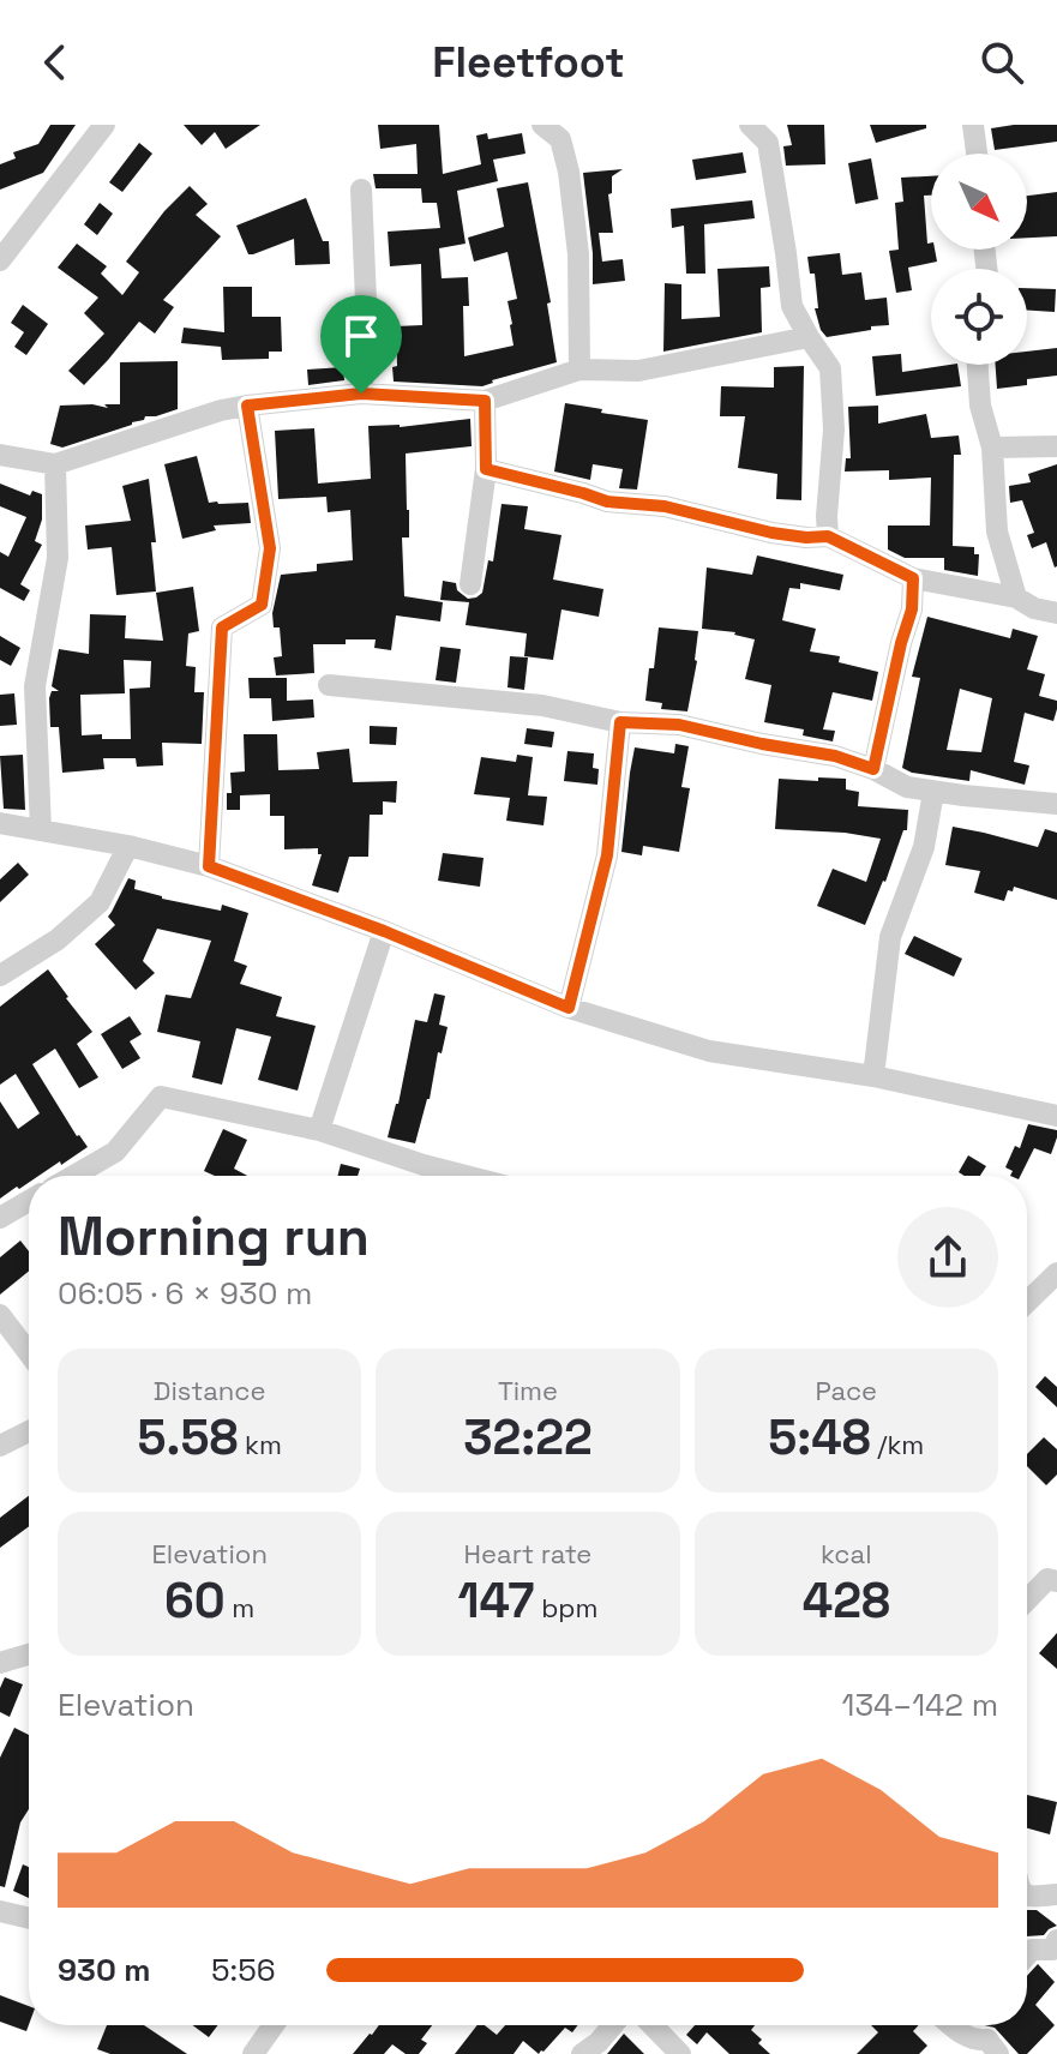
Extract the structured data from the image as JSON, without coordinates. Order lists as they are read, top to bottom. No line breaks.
{"north":"bottom right","page":{"header":"Fleetfoot","heading":["Morning run","06:05 · 6 × 930 m"],"stats":[["Distance","5.58 km"],["Time","32:22"],["Pace","5:48 /km"],["Elevation","60 m"],["Heart rate","147 bpm"],["kcal","428"]],"chart":["Elevation","134–142 m"],"list":[{"name":"930 m","note":"5:56"}]}}
